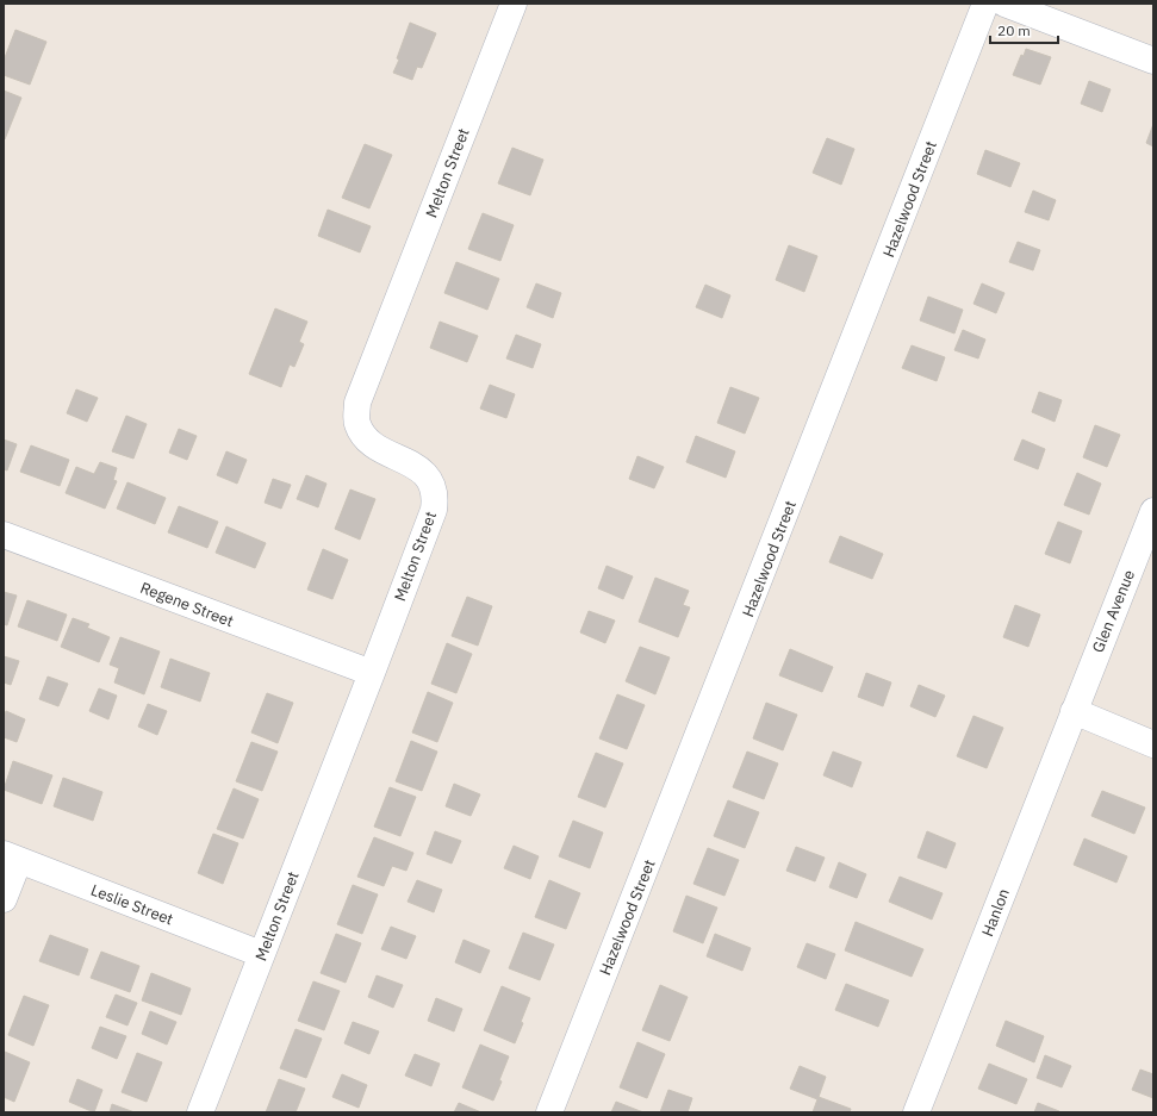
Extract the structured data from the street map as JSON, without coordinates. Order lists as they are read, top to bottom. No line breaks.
{"streets":{"street":["Melton Street","Hazelwood Street","Regene Street","Glen Avenue","Leslie Street","Hanlon"]},"crossings":[["Melton Street","Regene Street"],["Melton Street","Leslie Street"],["Glen Avenue","Hanlon"]],"scale_bar":"20 m"}
